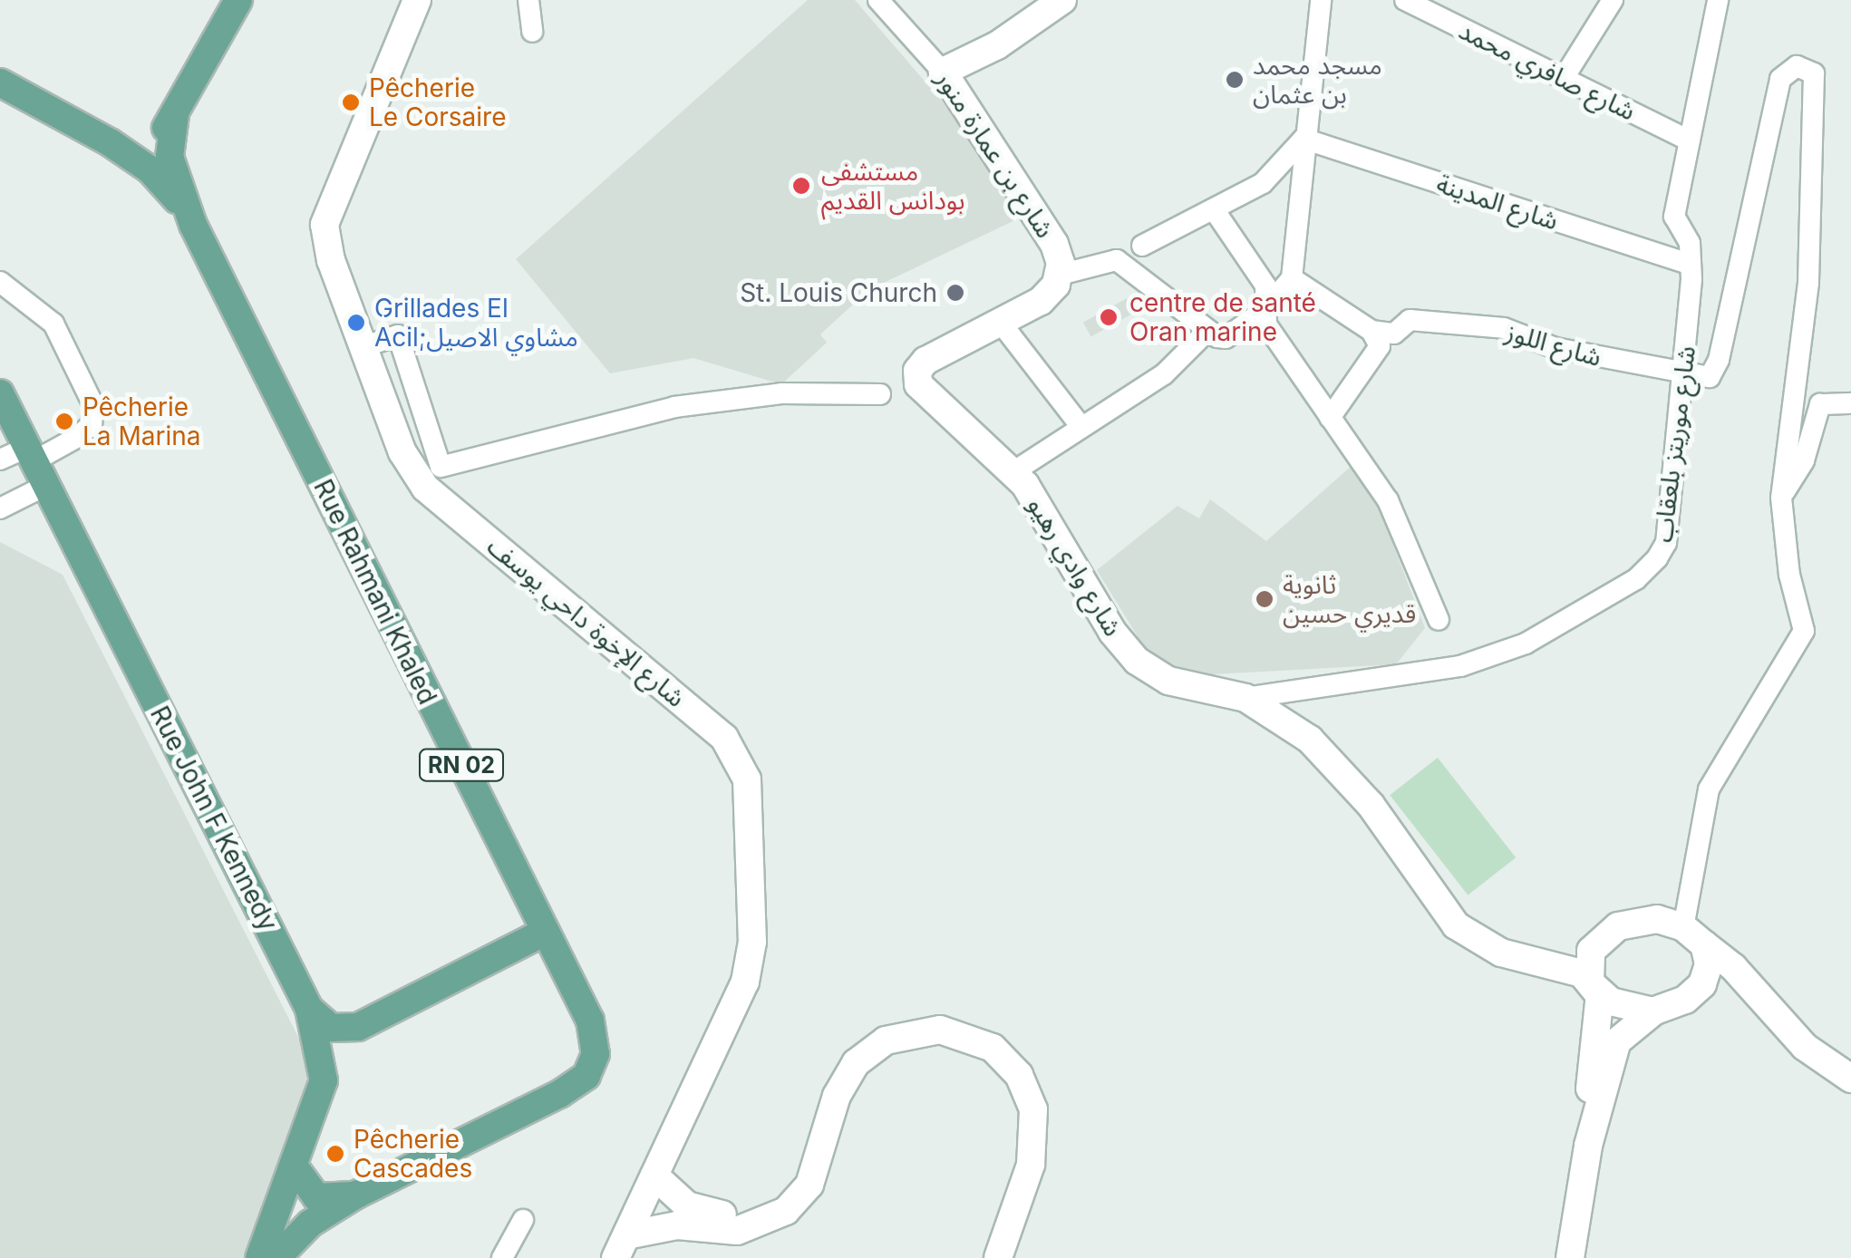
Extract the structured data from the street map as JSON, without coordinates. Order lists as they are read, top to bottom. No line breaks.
{"streets":{"main road":["Rue Rahmani Khaled","RN 02","Rue John F Kennedy"],"street":["شارع صافري محمد","شارع بن عمارة منور","شارع المدينة","شارع اللوز","شارع موريتز بلعقاب","شارع وادي رهيو","شارع الإخوة داحي يوسف"]},"crossings":[["شارع المدينة","شارع موريتز بلعقاب"],["شارع اللوز","شارع موريتز بلعقاب"],["شارع موريتز بلعقاب","شارع وادي رهيو"],["Rue Rahmani Khaled","RN 02"]],"places":["مسجد محمد بن عثمان","Pêcherie Le Corsaire","مستشفى بودانس القديم","St. Louis Church","centre de santé Oran marine","Grillades El Acil;مشاوي الاصيل","Pêcherie La Marina","ثانوية قديري حسين","Pêcherie Cascades"]}
